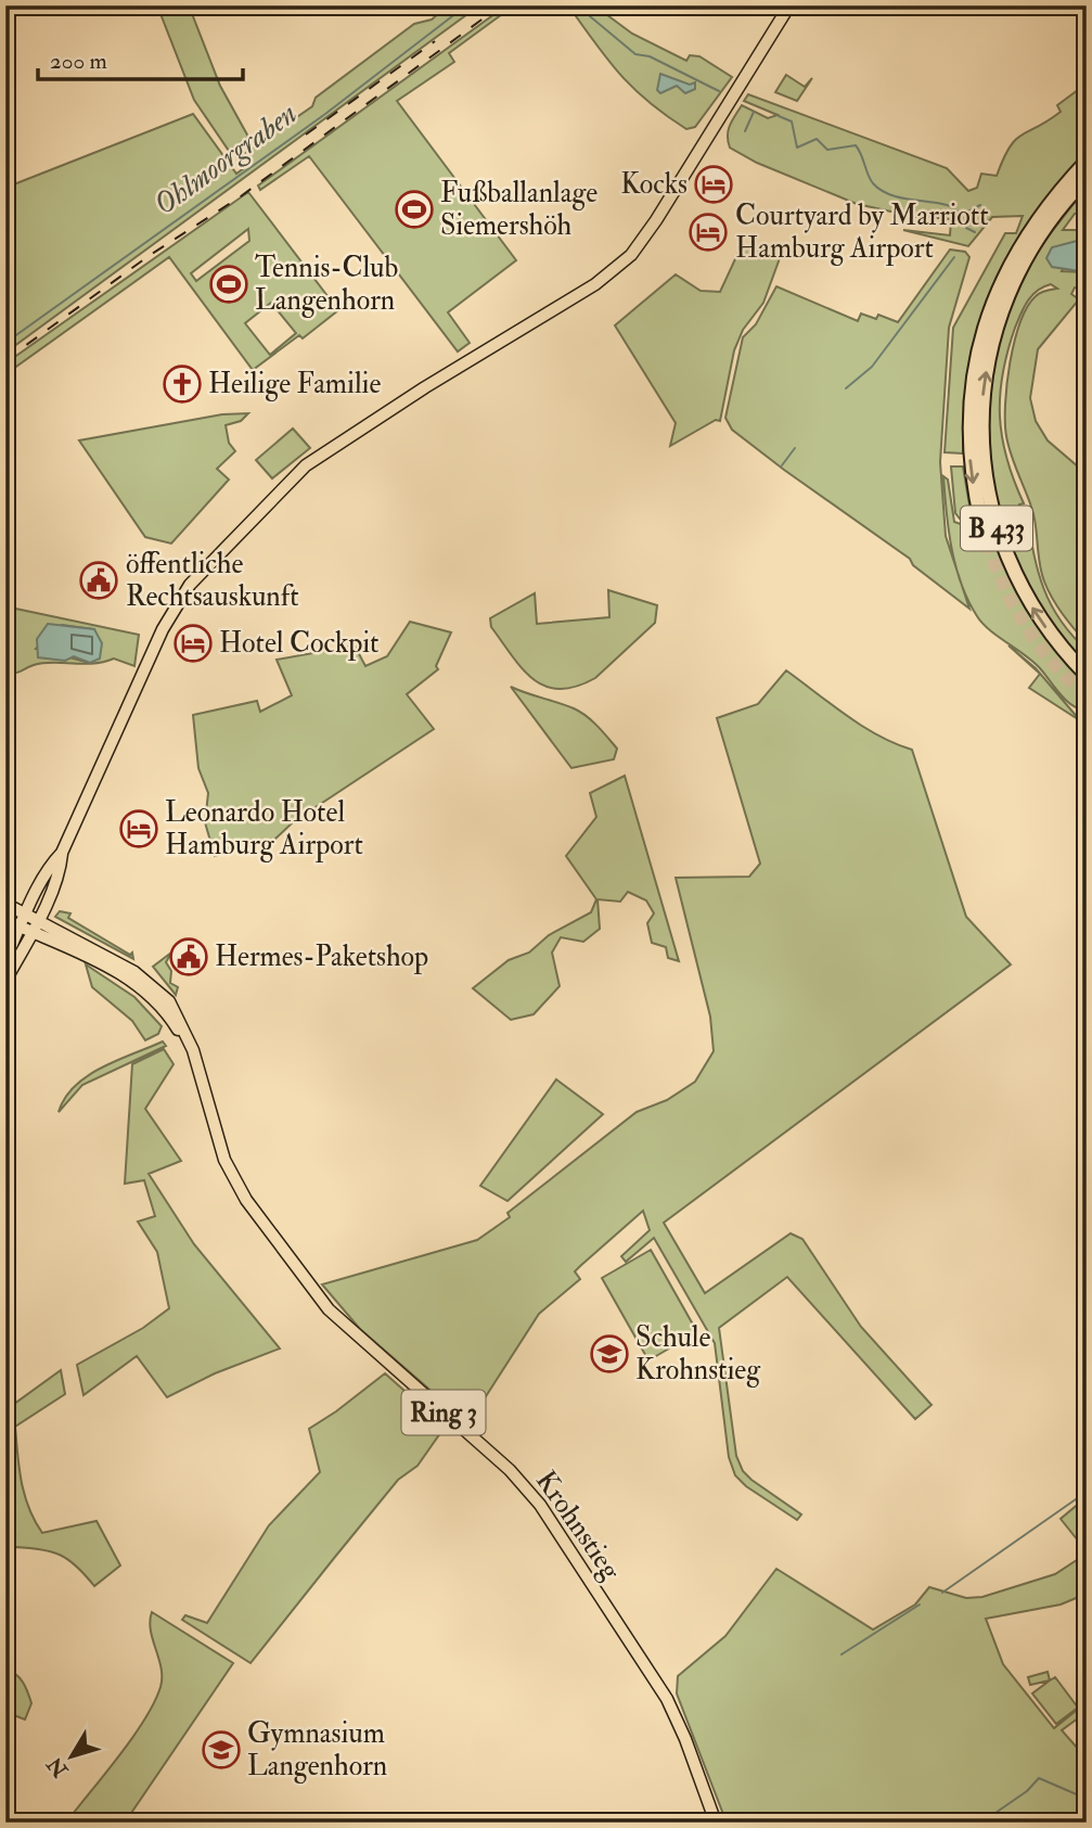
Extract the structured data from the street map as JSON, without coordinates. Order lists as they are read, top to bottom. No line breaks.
{"streets":{"highway":["B 433"],"main road":["Ring 3","Krohnstieg"]},"water":["Ohlmoorgraben"],"places":{"hotel":["Kocks","Courtyard by Marriott Hamburg Airport","Hotel Cockpit","Leonardo Hotel Hamburg Airport"],"sports":["Fußballanlage Siemershöh","Tennis-Club Langenhorn"],"church":["Heilige Familie"],"public building":["öffentliche Rechtsauskunft","Hermes-Paketshop"],"school or university":["Schule Krohnstieg","Gymnasium Langenhorn"]},"scale_bar":"200 m","north":"bottom left"}
